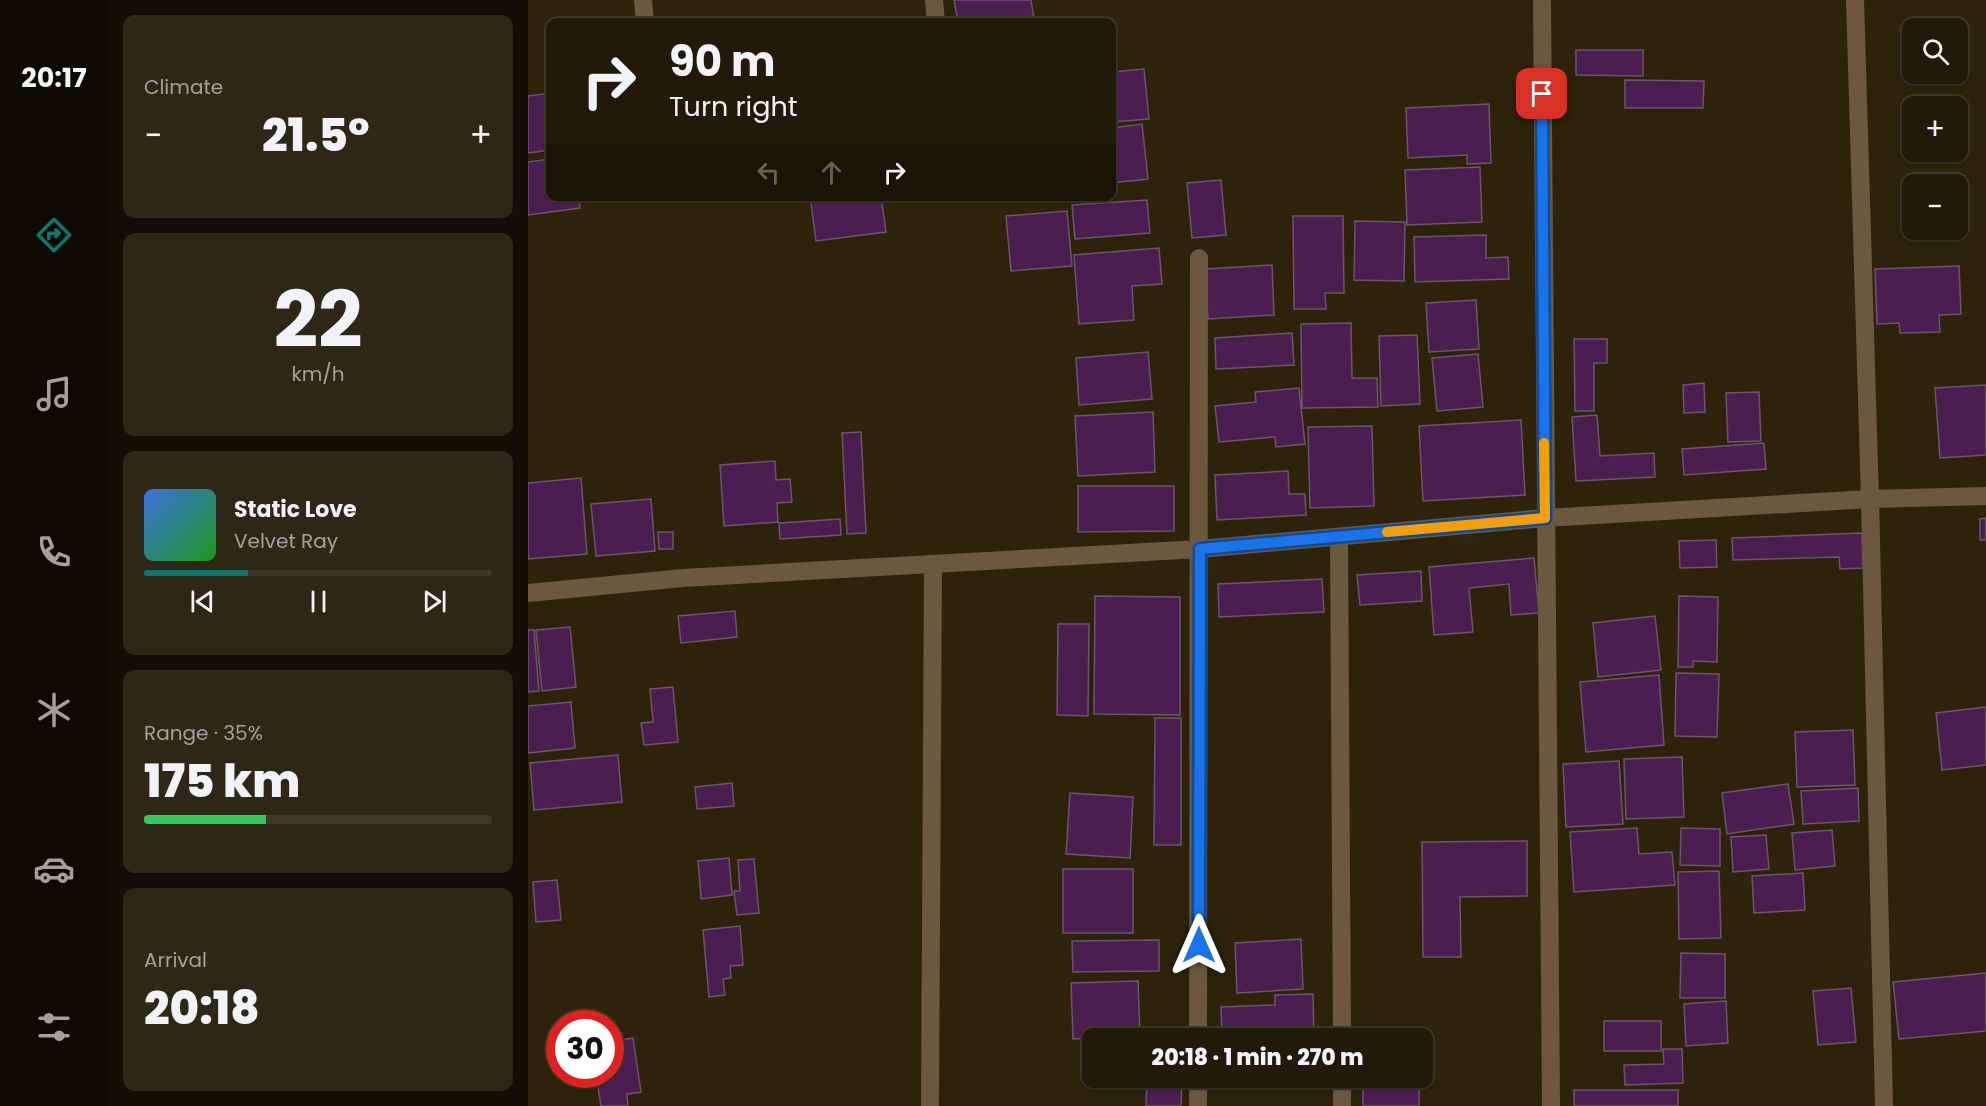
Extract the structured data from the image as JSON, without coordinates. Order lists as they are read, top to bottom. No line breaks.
{"page":{"tabs":"20:17","tile":["Climate",["22","km/h"],["Range · 35%","175 km"],["Arrival","20:18"]],"map_buttons":["+","−"],"turn":["90 m","Turn right"],"heat":["−","21.5°","+"],"song":["Static Love","Velvet Ray"],"limit":"30","trip":"20:18 · 1 min · 270 m"}}
